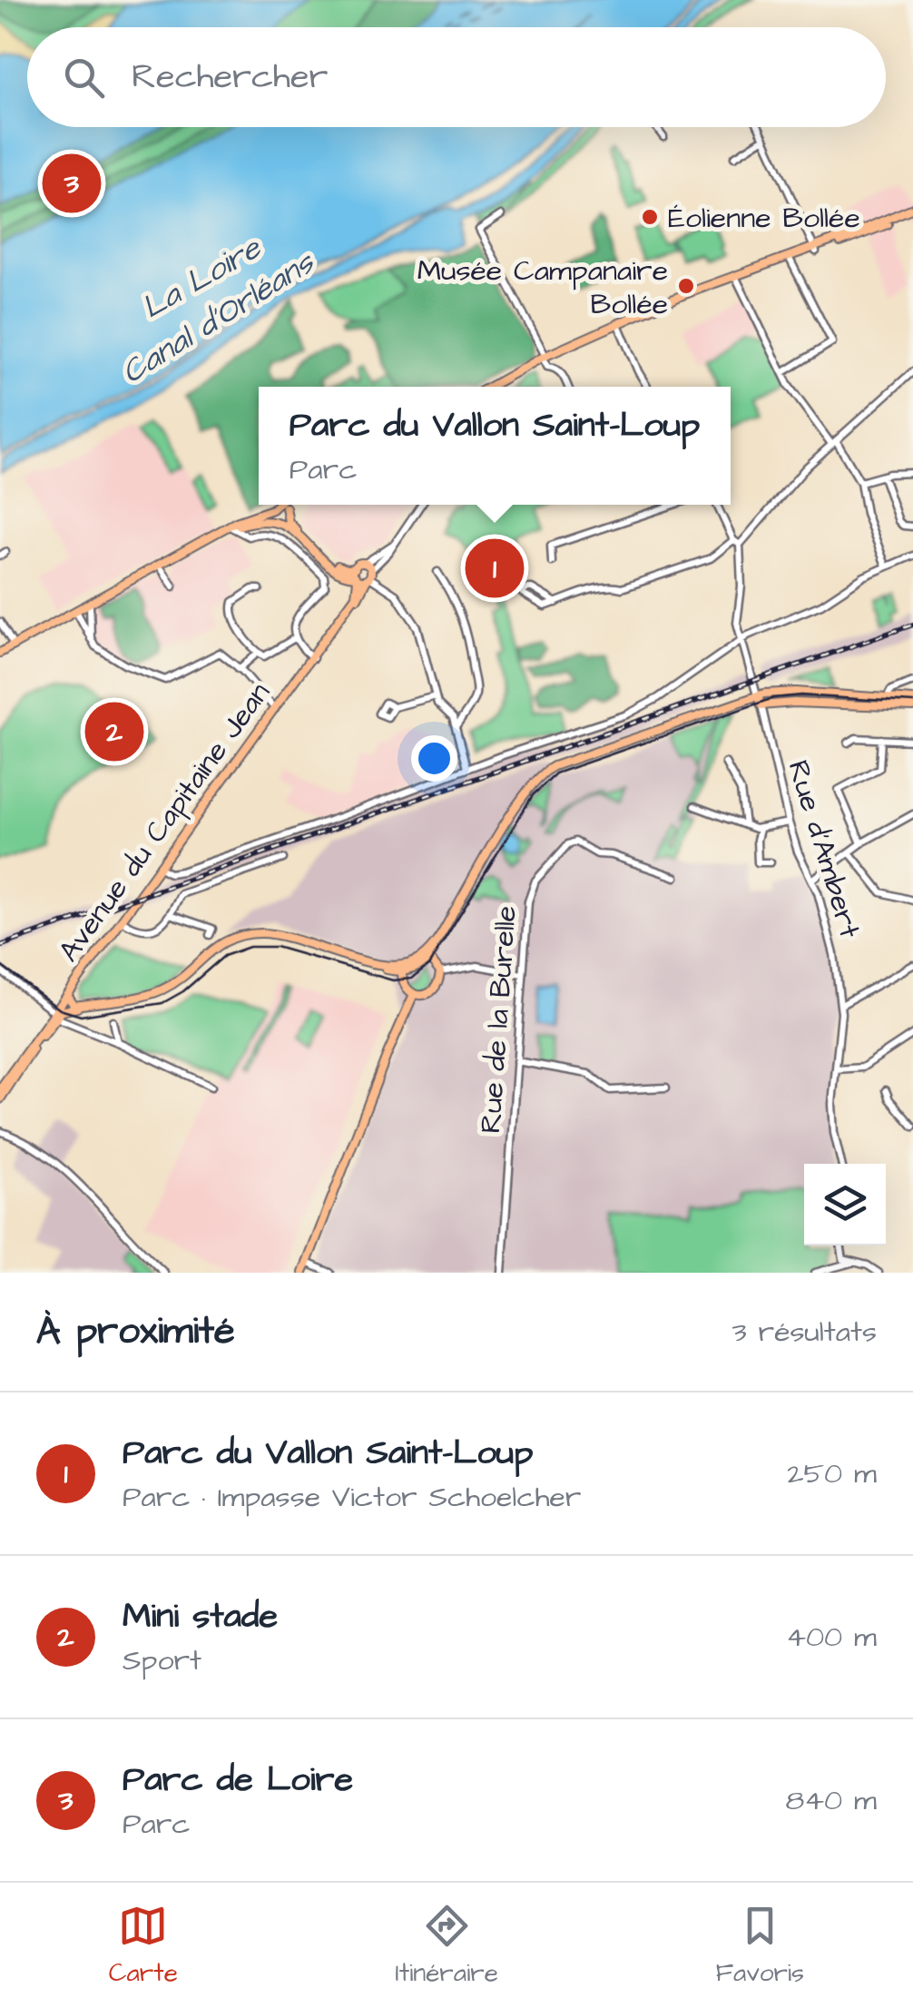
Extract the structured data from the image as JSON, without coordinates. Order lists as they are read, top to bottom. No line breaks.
{"streets":{"main road":["Avenue du Capitaine Jean","Rue d'Ambert"],"street":["Rue de la Burelle"]},"water":["La Loire","Canal d'Orléans"],"places":["Éolienne Bollée","Musée Campanaire Bollée"],"page":{"search":"Rechercher","pins":["3","1","2"],"popup":["Parc du Vallon Saint-Loup","Parc"],"heading":["À proximité","3 résultats"],"list":[{"mark":"1","name":"Parc du Vallon Saint-Loup","note":"Parc · Impasse Victor Schoelcher","value":"250 m"},{"mark":"2","name":"Mini stade","note":"Sport","value":"400 m"},{"mark":"3","name":"Parc de Loire","note":"Parc","value":"840 m"}],"nav":["Carte","Itinéraire","Favoris"]}}
